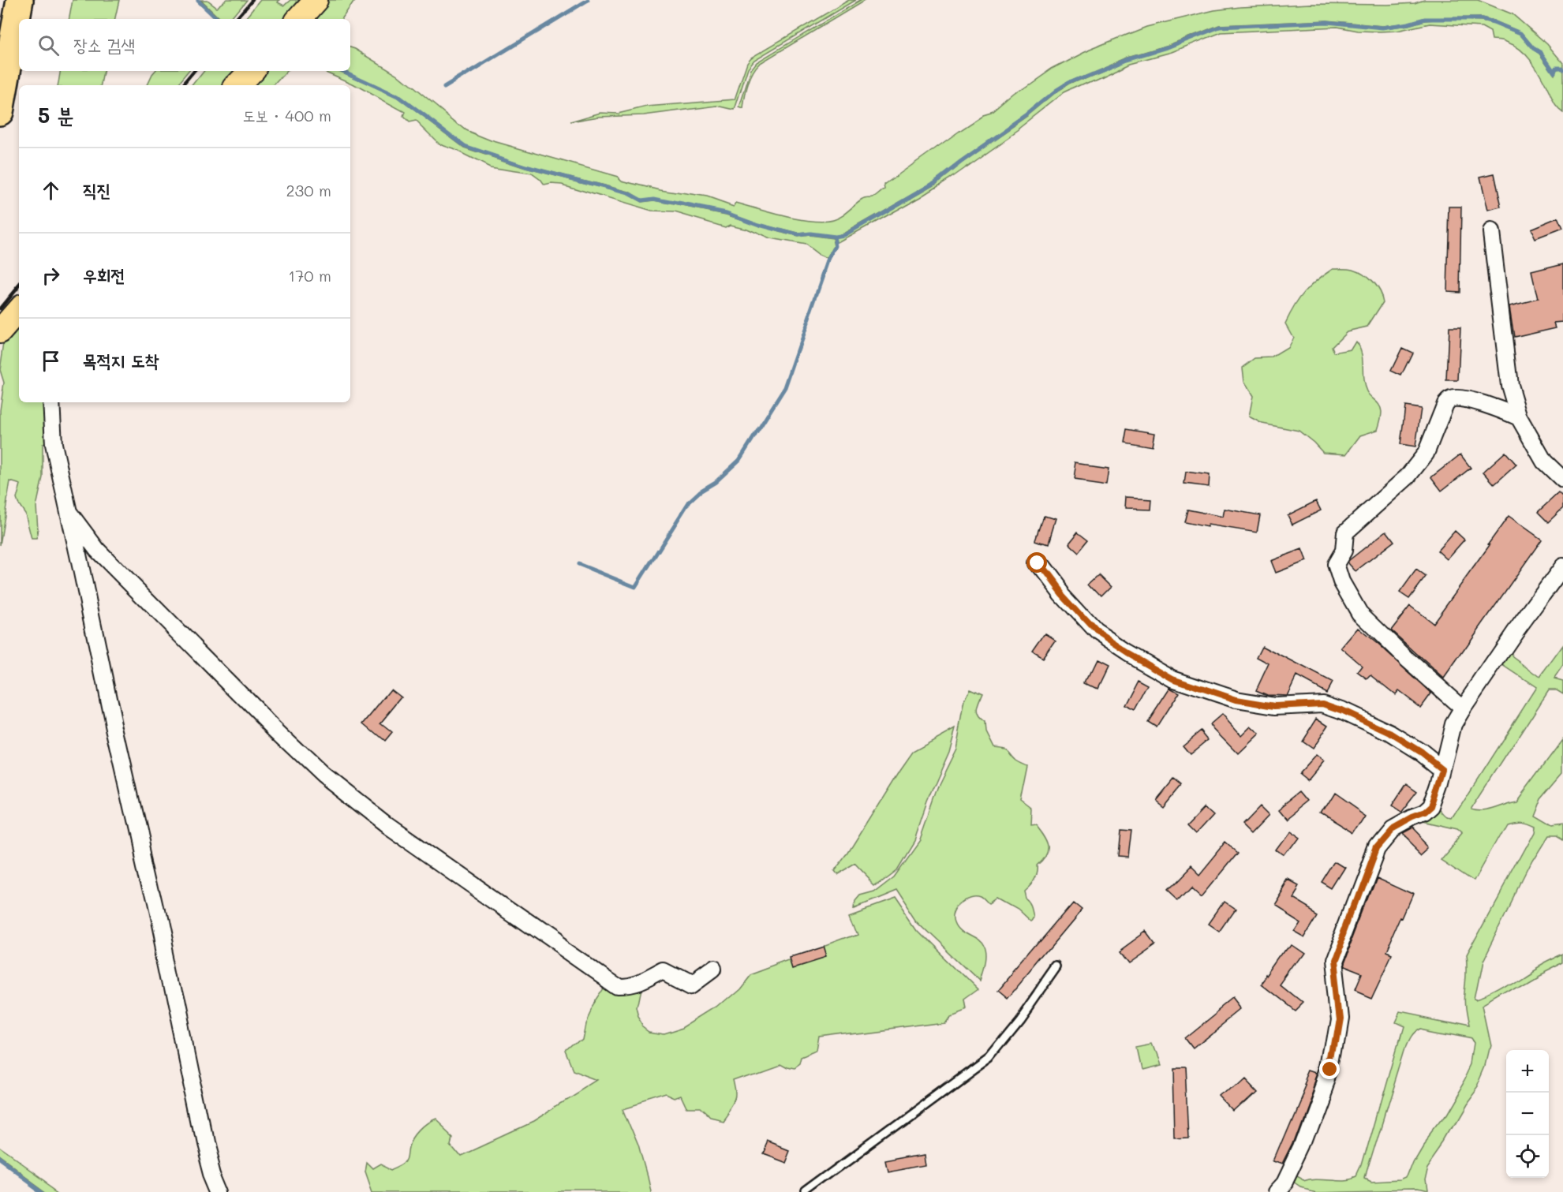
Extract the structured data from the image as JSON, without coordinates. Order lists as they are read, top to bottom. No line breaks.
{"page":{"search":"장소 검색","heading":["5 분","도보 · 400 m"],"list":[["직진","230 m"],["우회전","170 m"],"목적지 도착"],"map_buttons":["+","−"]}}
